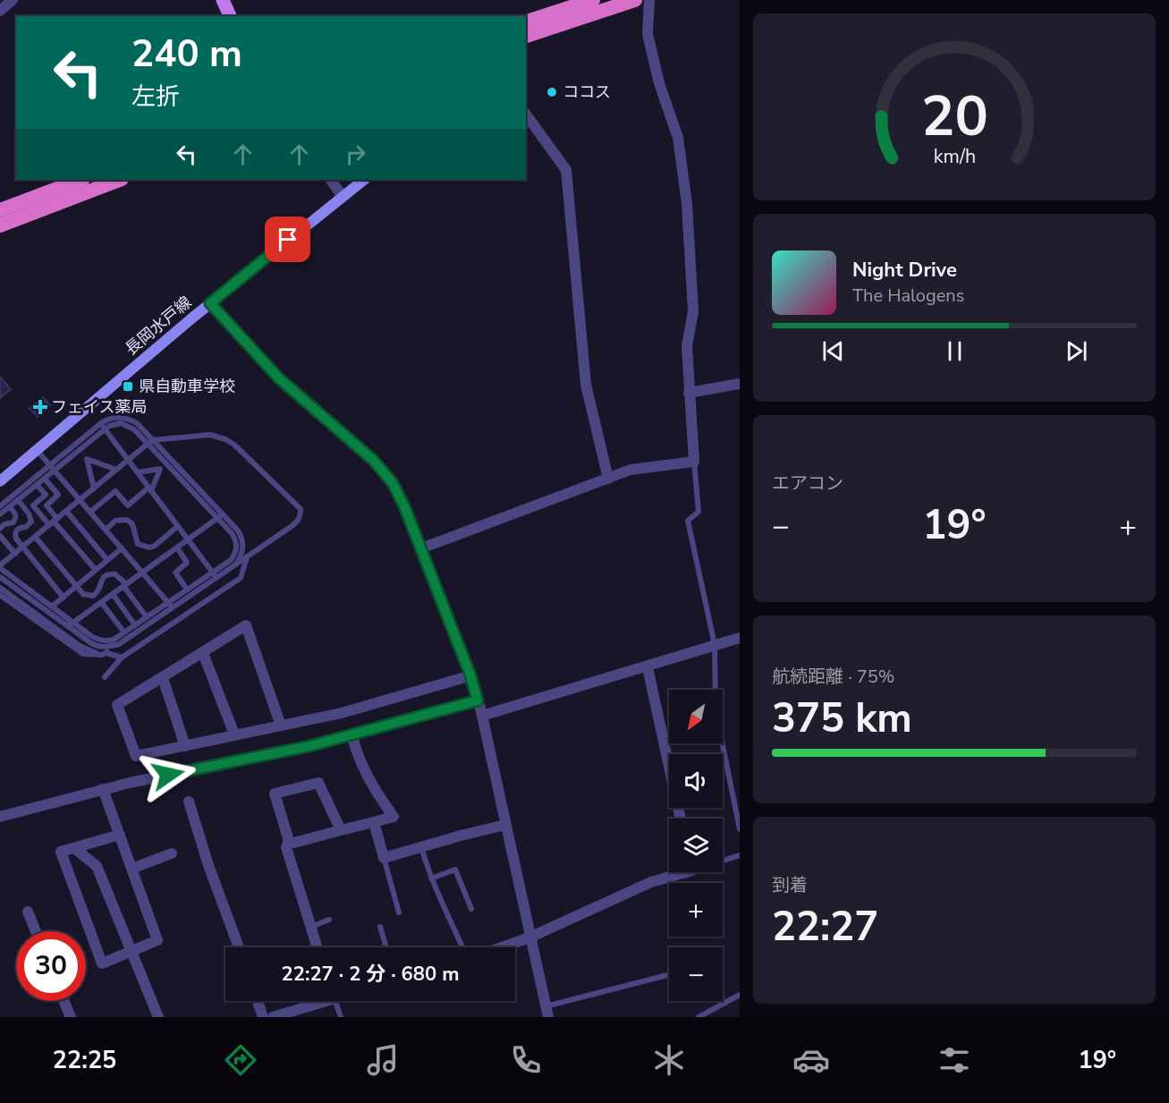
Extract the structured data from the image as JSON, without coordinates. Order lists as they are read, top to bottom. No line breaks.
{"streets":{"main road":["長岡水戸線"]},"places":{"other":["ココス"],"transit":["県自動車学校"],"health":["フェイス薬局"]},"north":"bottom left","page":{"turn":["240 m","左折"],"song":["Night Drive","The Halogens"],"tile":["エアコン",["航続距離 · 75%","375 km"],["到着","22:27"]],"heat":["−","19°","+"],"map_buttons":["+","−"],"limit":"30","trip":"22:27 · 2 分 · 680 m","tabs":["22:25","19°"],"gauge":["20","km/h"]}}
